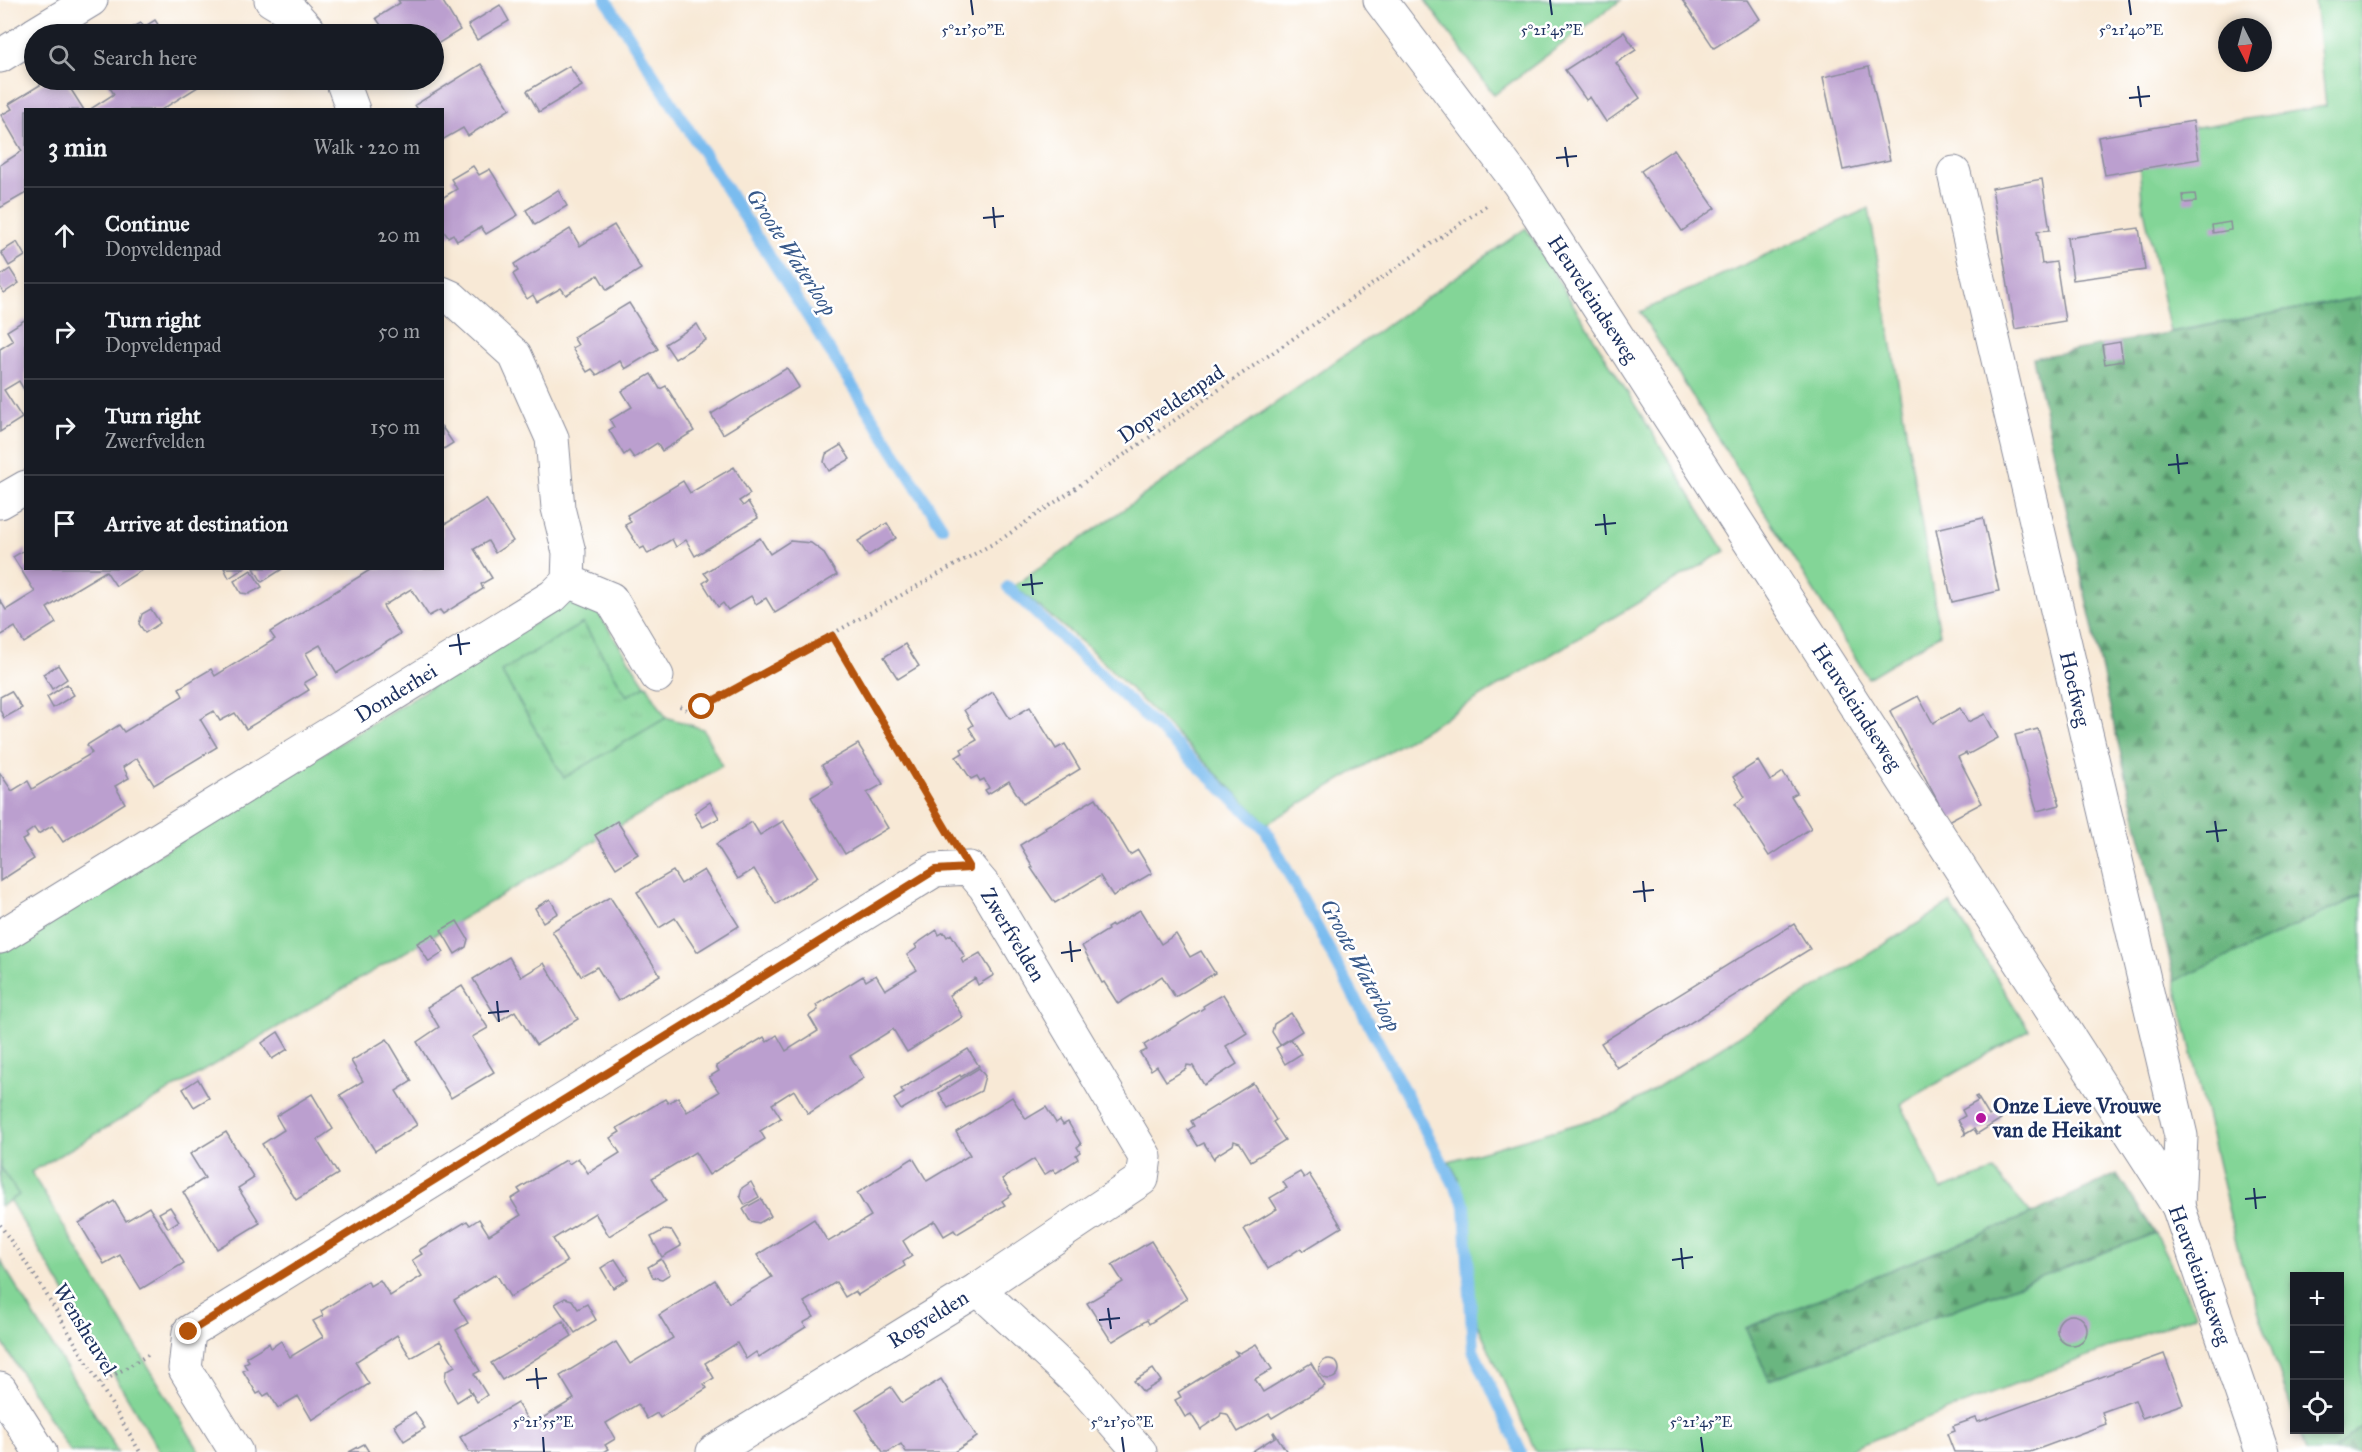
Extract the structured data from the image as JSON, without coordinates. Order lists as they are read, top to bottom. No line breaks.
{"streets":{"street":["Heuveleindseweg","Hoefweg","Donderhei","Zwerfvelden","Rogvelden"],"path":["Dopveldenpad","Wensheuvel"]},"crossings":[["Heuveleindseweg","Dopveldenpad"],["Heuveleindseweg","Hoefweg"],["Zwerfvelden","Rogvelden"]],"water":["Groote Waterloop"],"places":["Onze Lieve Vrouwe van de Heikant"],"north":"bottom","page":{"search":"Search here","heading":["3 min","Walk · 220 m"],"list":[["Continue","Dopveldenpad","20 m"],["Turn right","Dopveldenpad","50 m"],["Turn right","Zwerfvelden","150 m"],"Arrive at destination"],"map_buttons":["+","−"]},"coordinates":["5°21'50\"E","5°21'45\"E","5°21'40\"E","5°21'55\"E"]}
